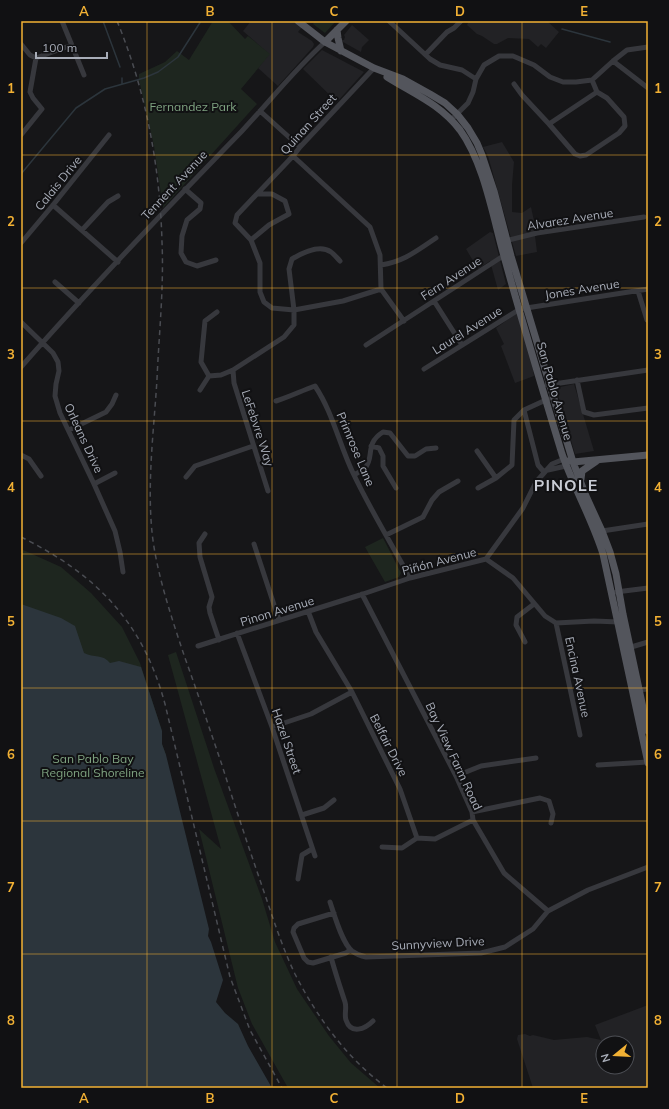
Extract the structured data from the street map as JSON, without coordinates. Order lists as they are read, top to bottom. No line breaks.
{"streets":{"main road":["Tennent Avenue","San Pablo Avenue"],"street":["Quinan Street","Calais Drive","Alvarez Avenue","Fern Avenue","Jones Avenue","Laurel Avenue","LeFebvre Way","Orleans Drive","Primrose Lane","Piñón Avenue","Pinon Avenue","Encina Avenue","Hazel Street","Belfair Drive","Bay View Farm Road","Sunnyview Drive"]},"crossings":[["Quinan Street","San Pablo Avenue"],["Tennent Avenue","San Pablo Avenue"],["Tennent Avenue","Orleans Drive"],["Alvarez Avenue","San Pablo Avenue"],["Fern Avenue","San Pablo Avenue"],["Jones Avenue","Laurel Avenue"],["Jones Avenue","San Pablo Avenue"],["Laurel Avenue","San Pablo Avenue"],["San Pablo Avenue","Piñón Avenue"],["Primrose Lane","Piñón Avenue"],["Piñón Avenue","Pinon Avenue"],["Piñón Avenue","Bay View Farm Road"],["Pinon Avenue","Hazel Street"],["Pinon Avenue","Belfair Drive"],["Pinon Avenue","Bay View Farm Road"],["Bay View Farm Road","Sunnyview Drive"]],"districts":["PINOLE"],"parks":["Fernandez Park","San Pablo Bay Regional Shoreline"],"scale_bar":"100 m","north":"left","grid":{"columns":["A","B","C","D","E"],"rows":["1","2","3","4","5","6","7","8"]}}
